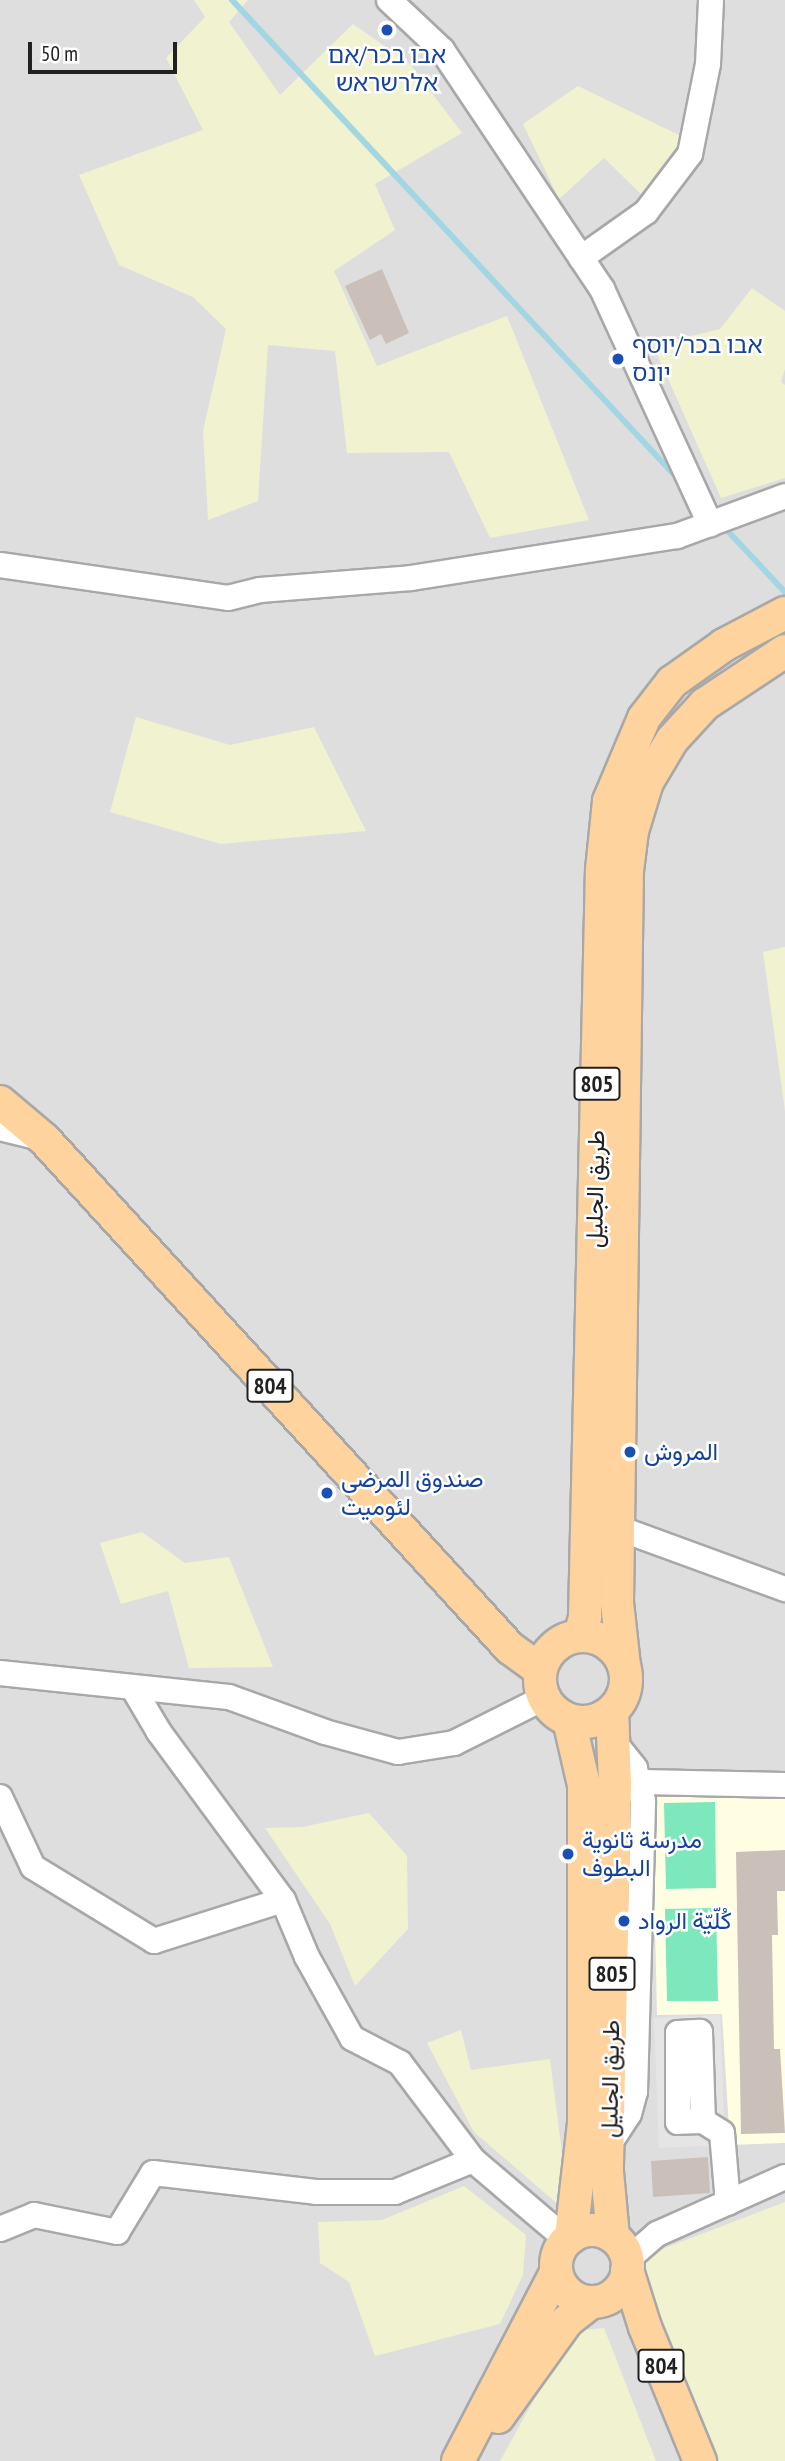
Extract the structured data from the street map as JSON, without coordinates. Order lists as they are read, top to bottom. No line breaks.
{"streets":{"main road":["805","طريق الجليل","804"]},"crossings":[["805","طريق الجليل"],["805","804"],["طريق الجليل","804"]],"places":["אבו בכר/אם אלרשראש","אבו בכר/יוסף יונס","المروش","صندوق المرضى لئوميت","مدرسة ثانوية البطوف","كُلّيّة الرواد"],"scale_bar":"50 m"}
